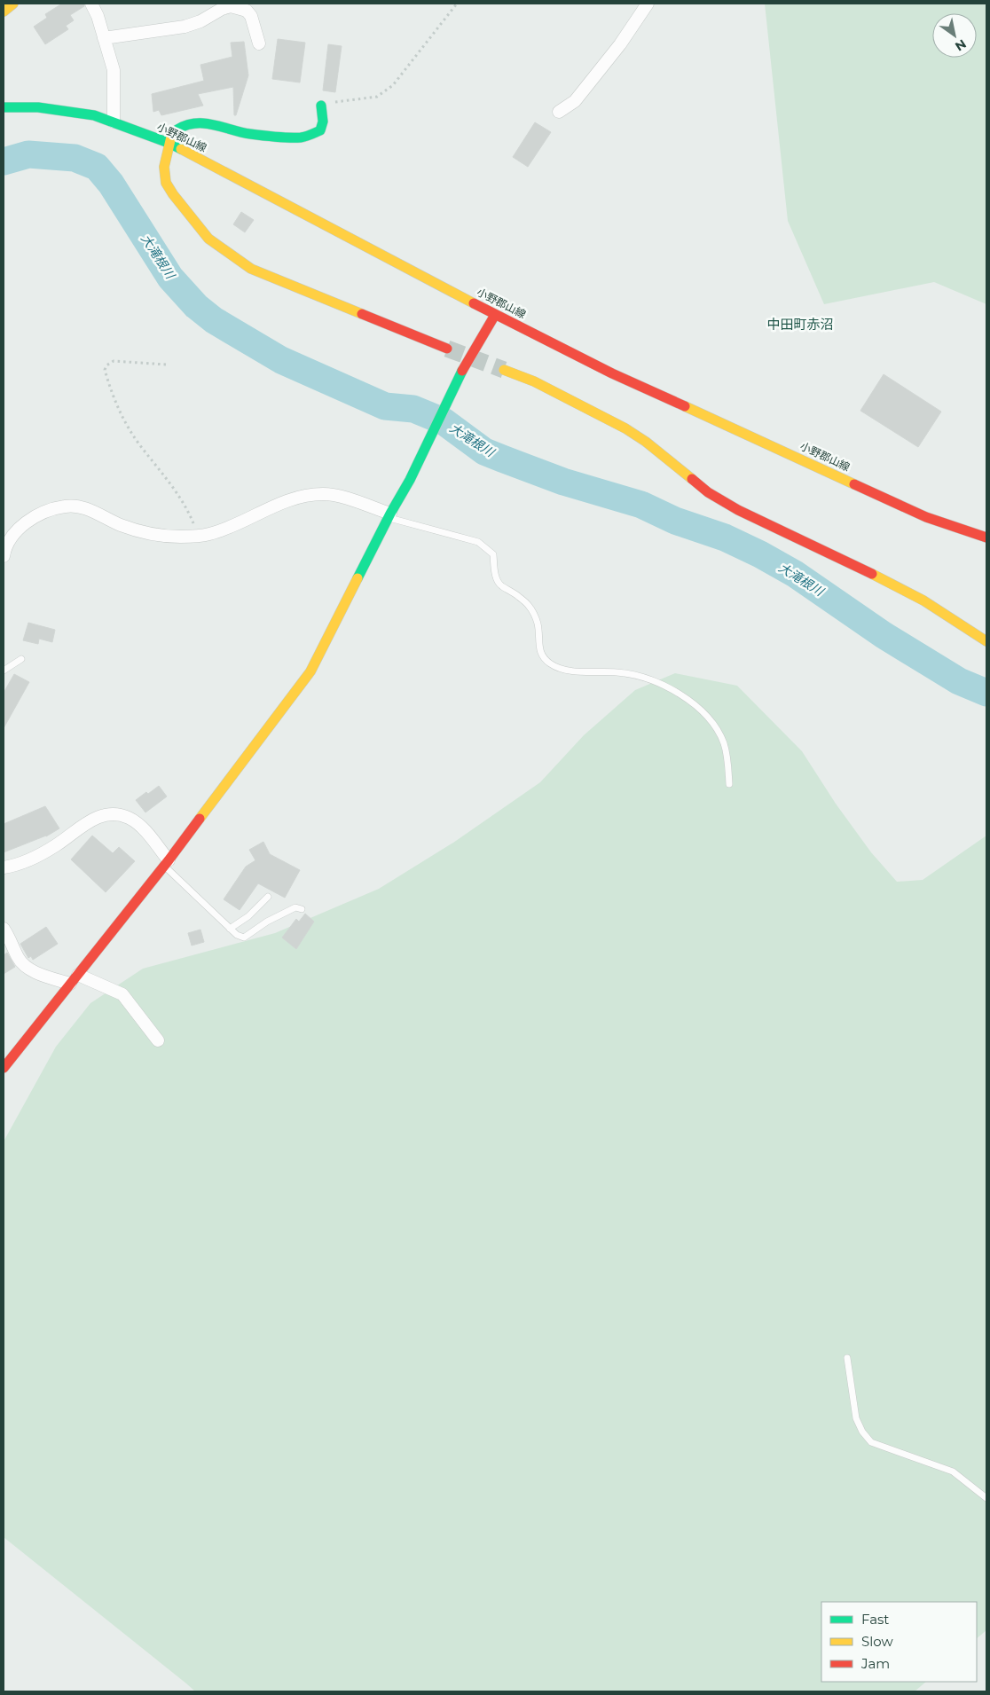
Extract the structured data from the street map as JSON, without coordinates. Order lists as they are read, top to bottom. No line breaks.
{"streets":{"street":["小野郡山線"]},"districts":["中田町赤沼"],"water":["大滝根川"],"legend":["Fast","Slow","Jam"],"north":"bottom right"}
